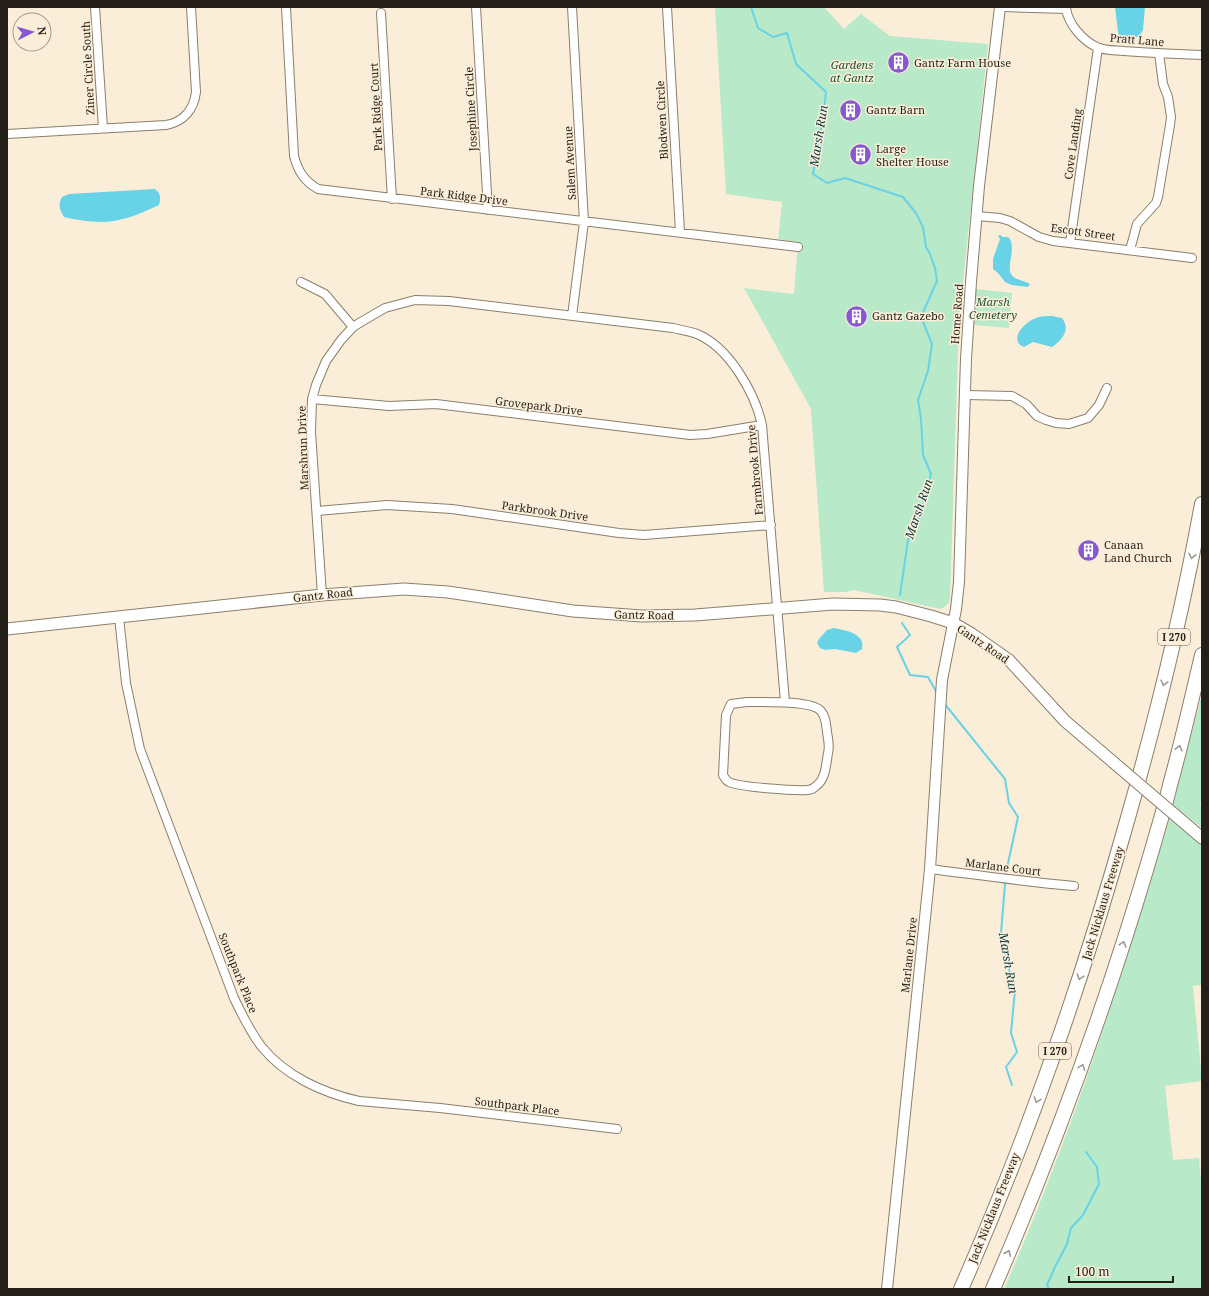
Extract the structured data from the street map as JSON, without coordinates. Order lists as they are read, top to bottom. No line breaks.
{"streets":{"highway":["I 270","Jack Nicklaus Freeway"],"main road":["Gantz Road"],"street":["Pratt Lane","Ziner Circle South","Park Ridge Court","Josephine Circle","Blodwen Circle","Cove Landing","Salem Avenue","Park Ridge Drive","Escott Street","Home Road","Grovepark Drive","Marshrun Drive","Farmbrook Drive","Parkbrook Drive","Marlane Court","Marlane Drive","Southpark Place"]},"crossings":[["Pratt Lane","Cove Landing"],["Park Ridge Court","Park Ridge Drive"],["Josephine Circle","Park Ridge Drive"],["Blodwen Circle","Park Ridge Drive"],["Cove Landing","Escott Street"],["Salem Avenue","Park Ridge Drive"],["Salem Avenue","Farmbrook Drive"],["Escott Street","Home Road"],["Home Road","Gantz Road"],["Home Road","Marlane Drive"],["Grovepark Drive","Marshrun Drive"],["Grovepark Drive","Farmbrook Drive"],["Marshrun Drive","Farmbrook Drive"],["Marshrun Drive","Parkbrook Drive"],["Marshrun Drive","Gantz Road"],["Farmbrook Drive","Parkbrook Drive"],["Farmbrook Drive","Gantz Road"],["Gantz Road","Marlane Drive"],["Gantz Road","Southpark Place"],["Marlane Court","Marlane Drive"]],"water":["Marsh Run"],"parks":["Gardens at Gantz","Marsh Cemetery"],"places":{"building":["Gantz Farm House","Gantz Barn","Large Shelter House","Gantz Gazebo","Canaan Land Church"]},"scale_bar":"100 m","north":"right"}
